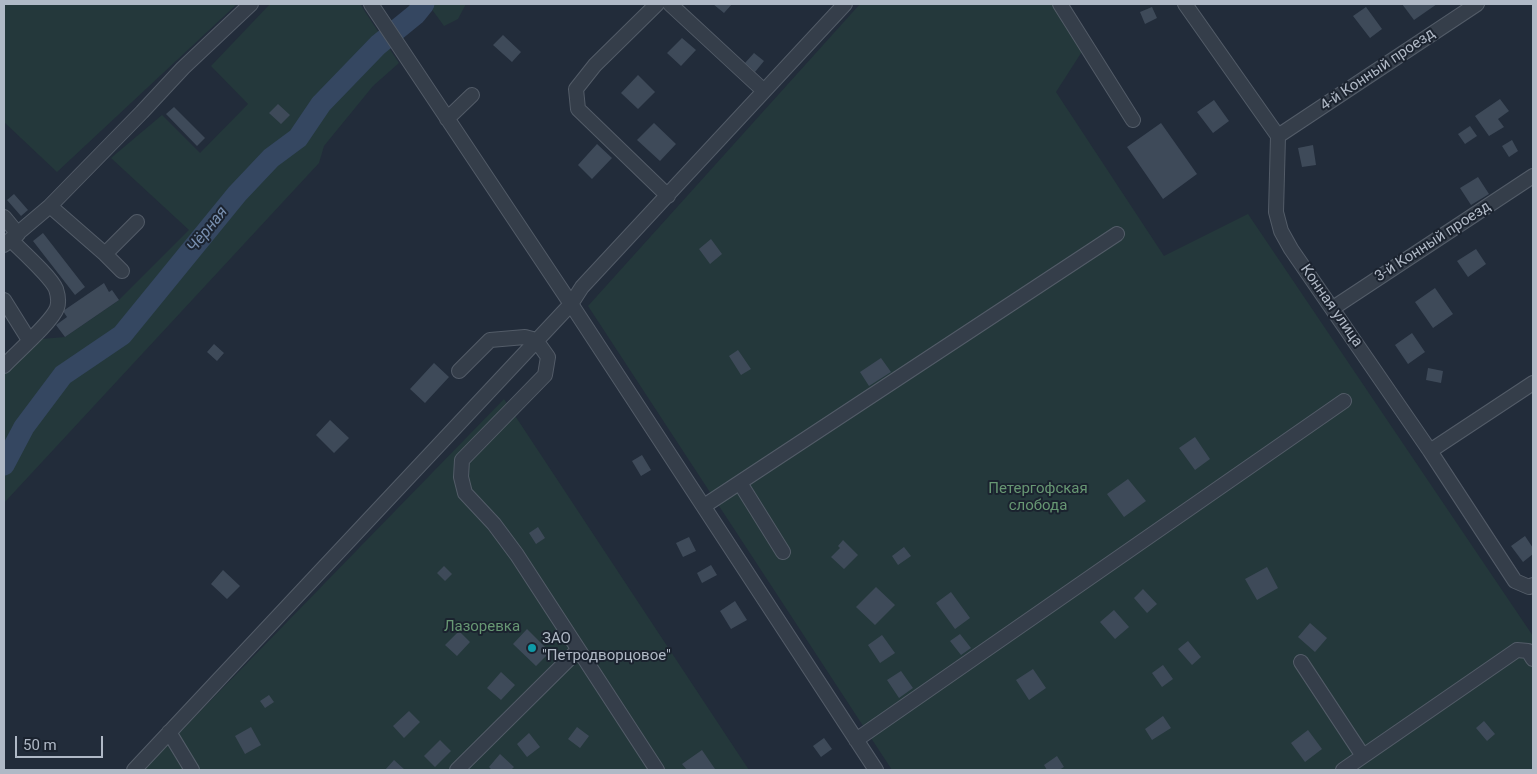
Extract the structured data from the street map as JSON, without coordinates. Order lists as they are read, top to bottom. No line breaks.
{"streets":{"street":["4-й Конный проезд","3-й Конный проезд","Конная улица"]},"crossings":[["4-й Конный проезд","Конная улица"],["3-й Конный проезд","Конная улица"]],"water":["Чёрная"],"parks":["Петергофская слобода","Лазоревка"],"places":["ЗАО \"Петродворцовое\""],"scale_bar":"50 m"}
